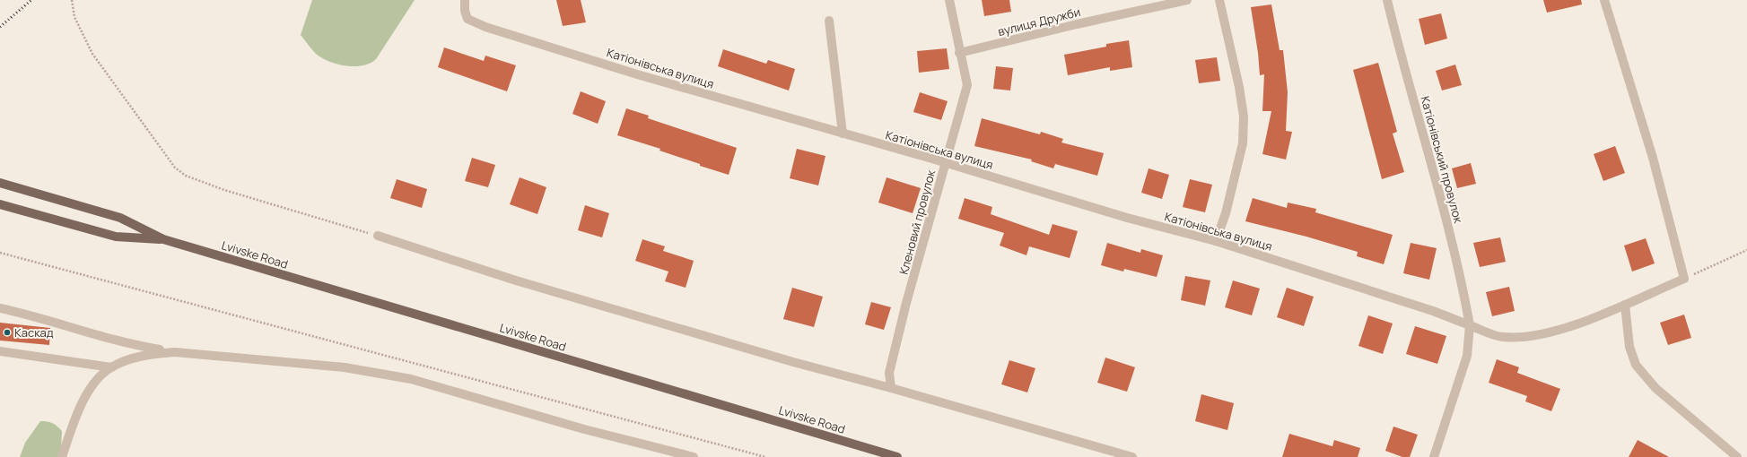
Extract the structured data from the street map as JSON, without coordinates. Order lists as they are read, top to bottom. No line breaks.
{"streets":{"main road":["Lvivske Road"],"street":["вулиця Дружби","Катіонівська вулиця","Катіонівський провулок","Кленовий провулок"]},"crossings":[["вулиця Дружби","Кленовий провулок"],["Катіонівська вулиця","Катіонівський провулок"],["Катіонівська вулиця","Кленовий провулок"]],"places":["Каскад"]}
